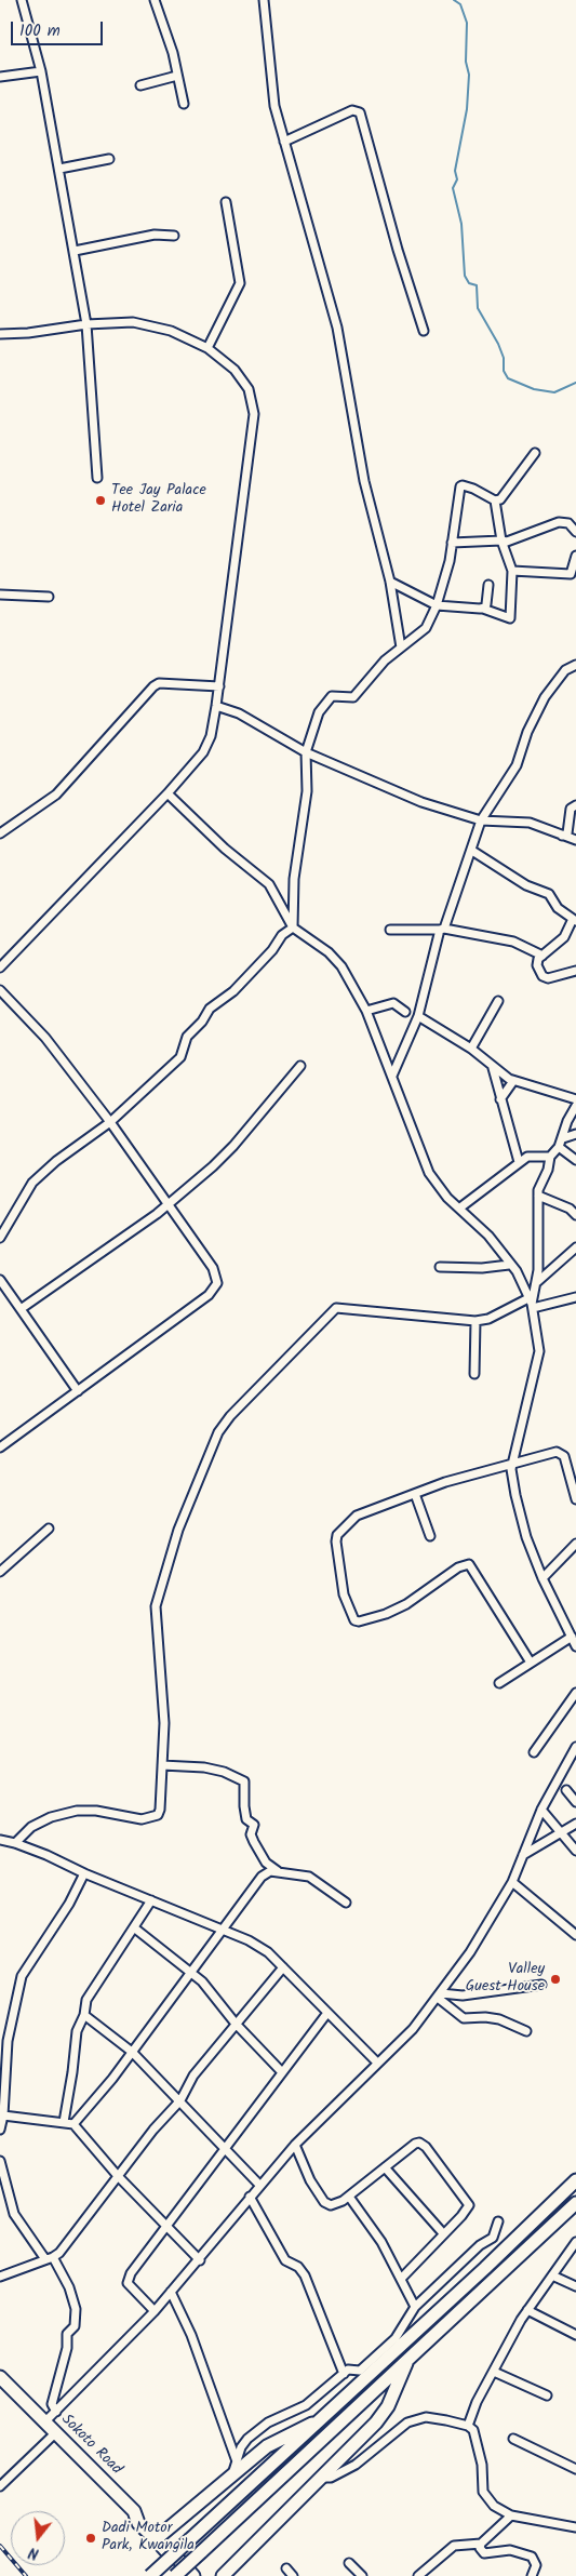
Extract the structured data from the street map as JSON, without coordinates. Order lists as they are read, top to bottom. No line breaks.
{"streets":{"main road":["Sokoto Road"]},"places":["Tee Jay Palace Hotel Zaria","Valley Guest House","Dadi Motor Park, Kwangila"],"scale_bar":"100 m","north":"bottom"}
